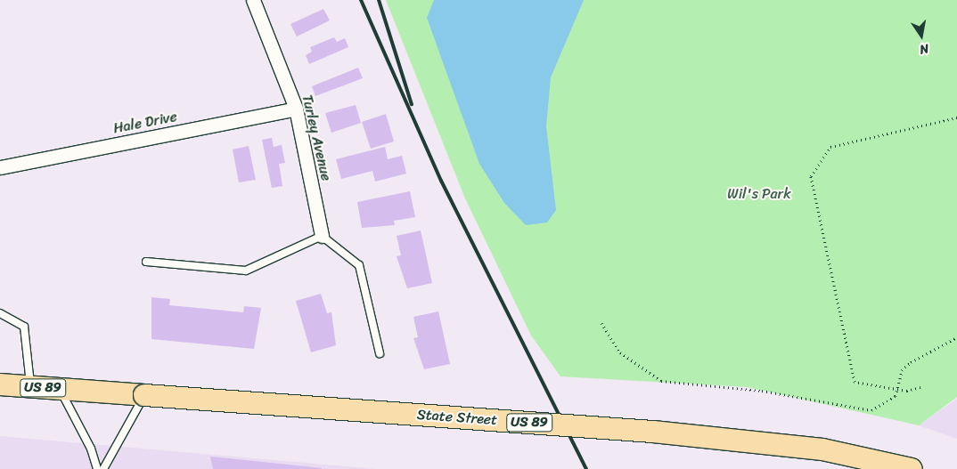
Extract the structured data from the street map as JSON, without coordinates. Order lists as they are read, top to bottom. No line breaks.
{"streets":{"main road":["US 89","State Street"],"street":["Hale Drive","Turley Avenue"]},"crossings":[["Hale Drive","Turley Avenue"]],"parks":["Wil's Park"],"north":"bottom"}
